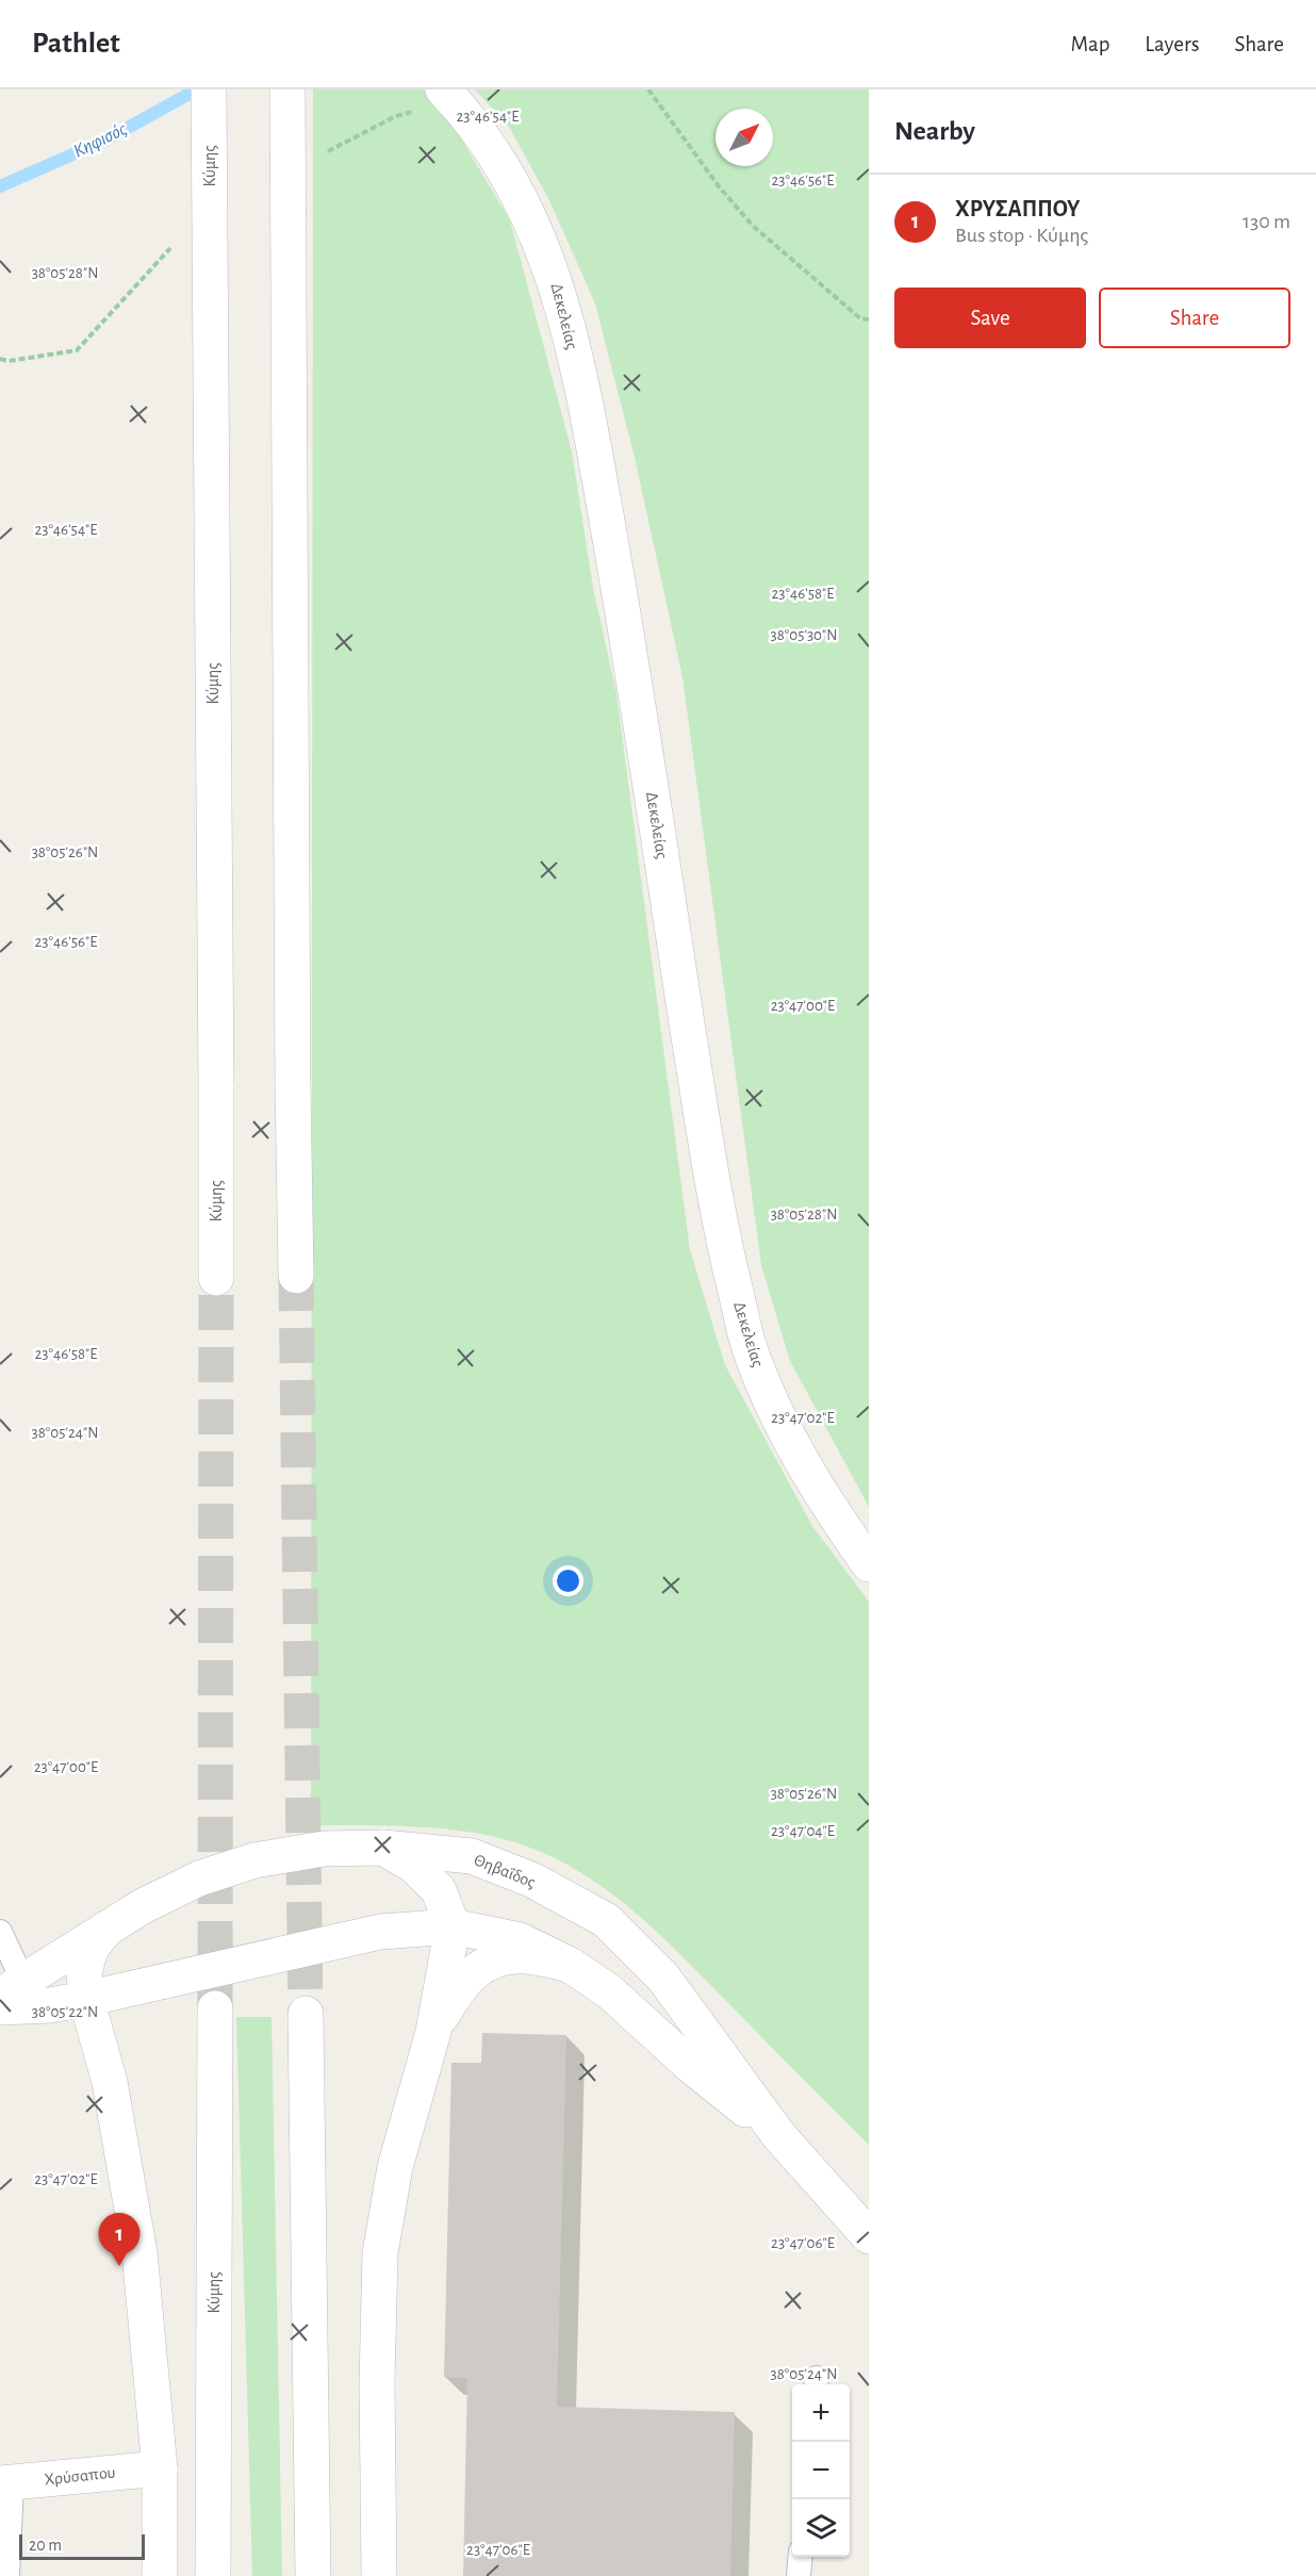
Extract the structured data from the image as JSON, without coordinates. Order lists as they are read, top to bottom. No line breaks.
{"streets":{"main road":["Κύμης","Δεκελείας","Θηβαΐδος","Χρύσαπου"]},"water":["Κηφισός"],"scale_bar":"20 m","north":"top right","page":{"header":"Pathlet","nav":["Map","Layers","Share"],"heading":"Nearby","list":[{"mark":"1","name":"ΧΡΥΣΑΠΠΟΥ","note":"Bus stop · Κύμης","value":"130 m"}],"buttons":["Save","Share"],"pins":"1","map_buttons":["+","−"],"scale":"20 m"},"coordinates":["23°46'54\"E","23°46'56\"E","38°05'28\"N","23°46'58\"E","38°05'30\"N","38°05'26\"N","23°47'00\"E","23°47'02\"E","38°05'24\"N","23°47'04\"E","38°05'22\"N","23°47'06\"E"]}
